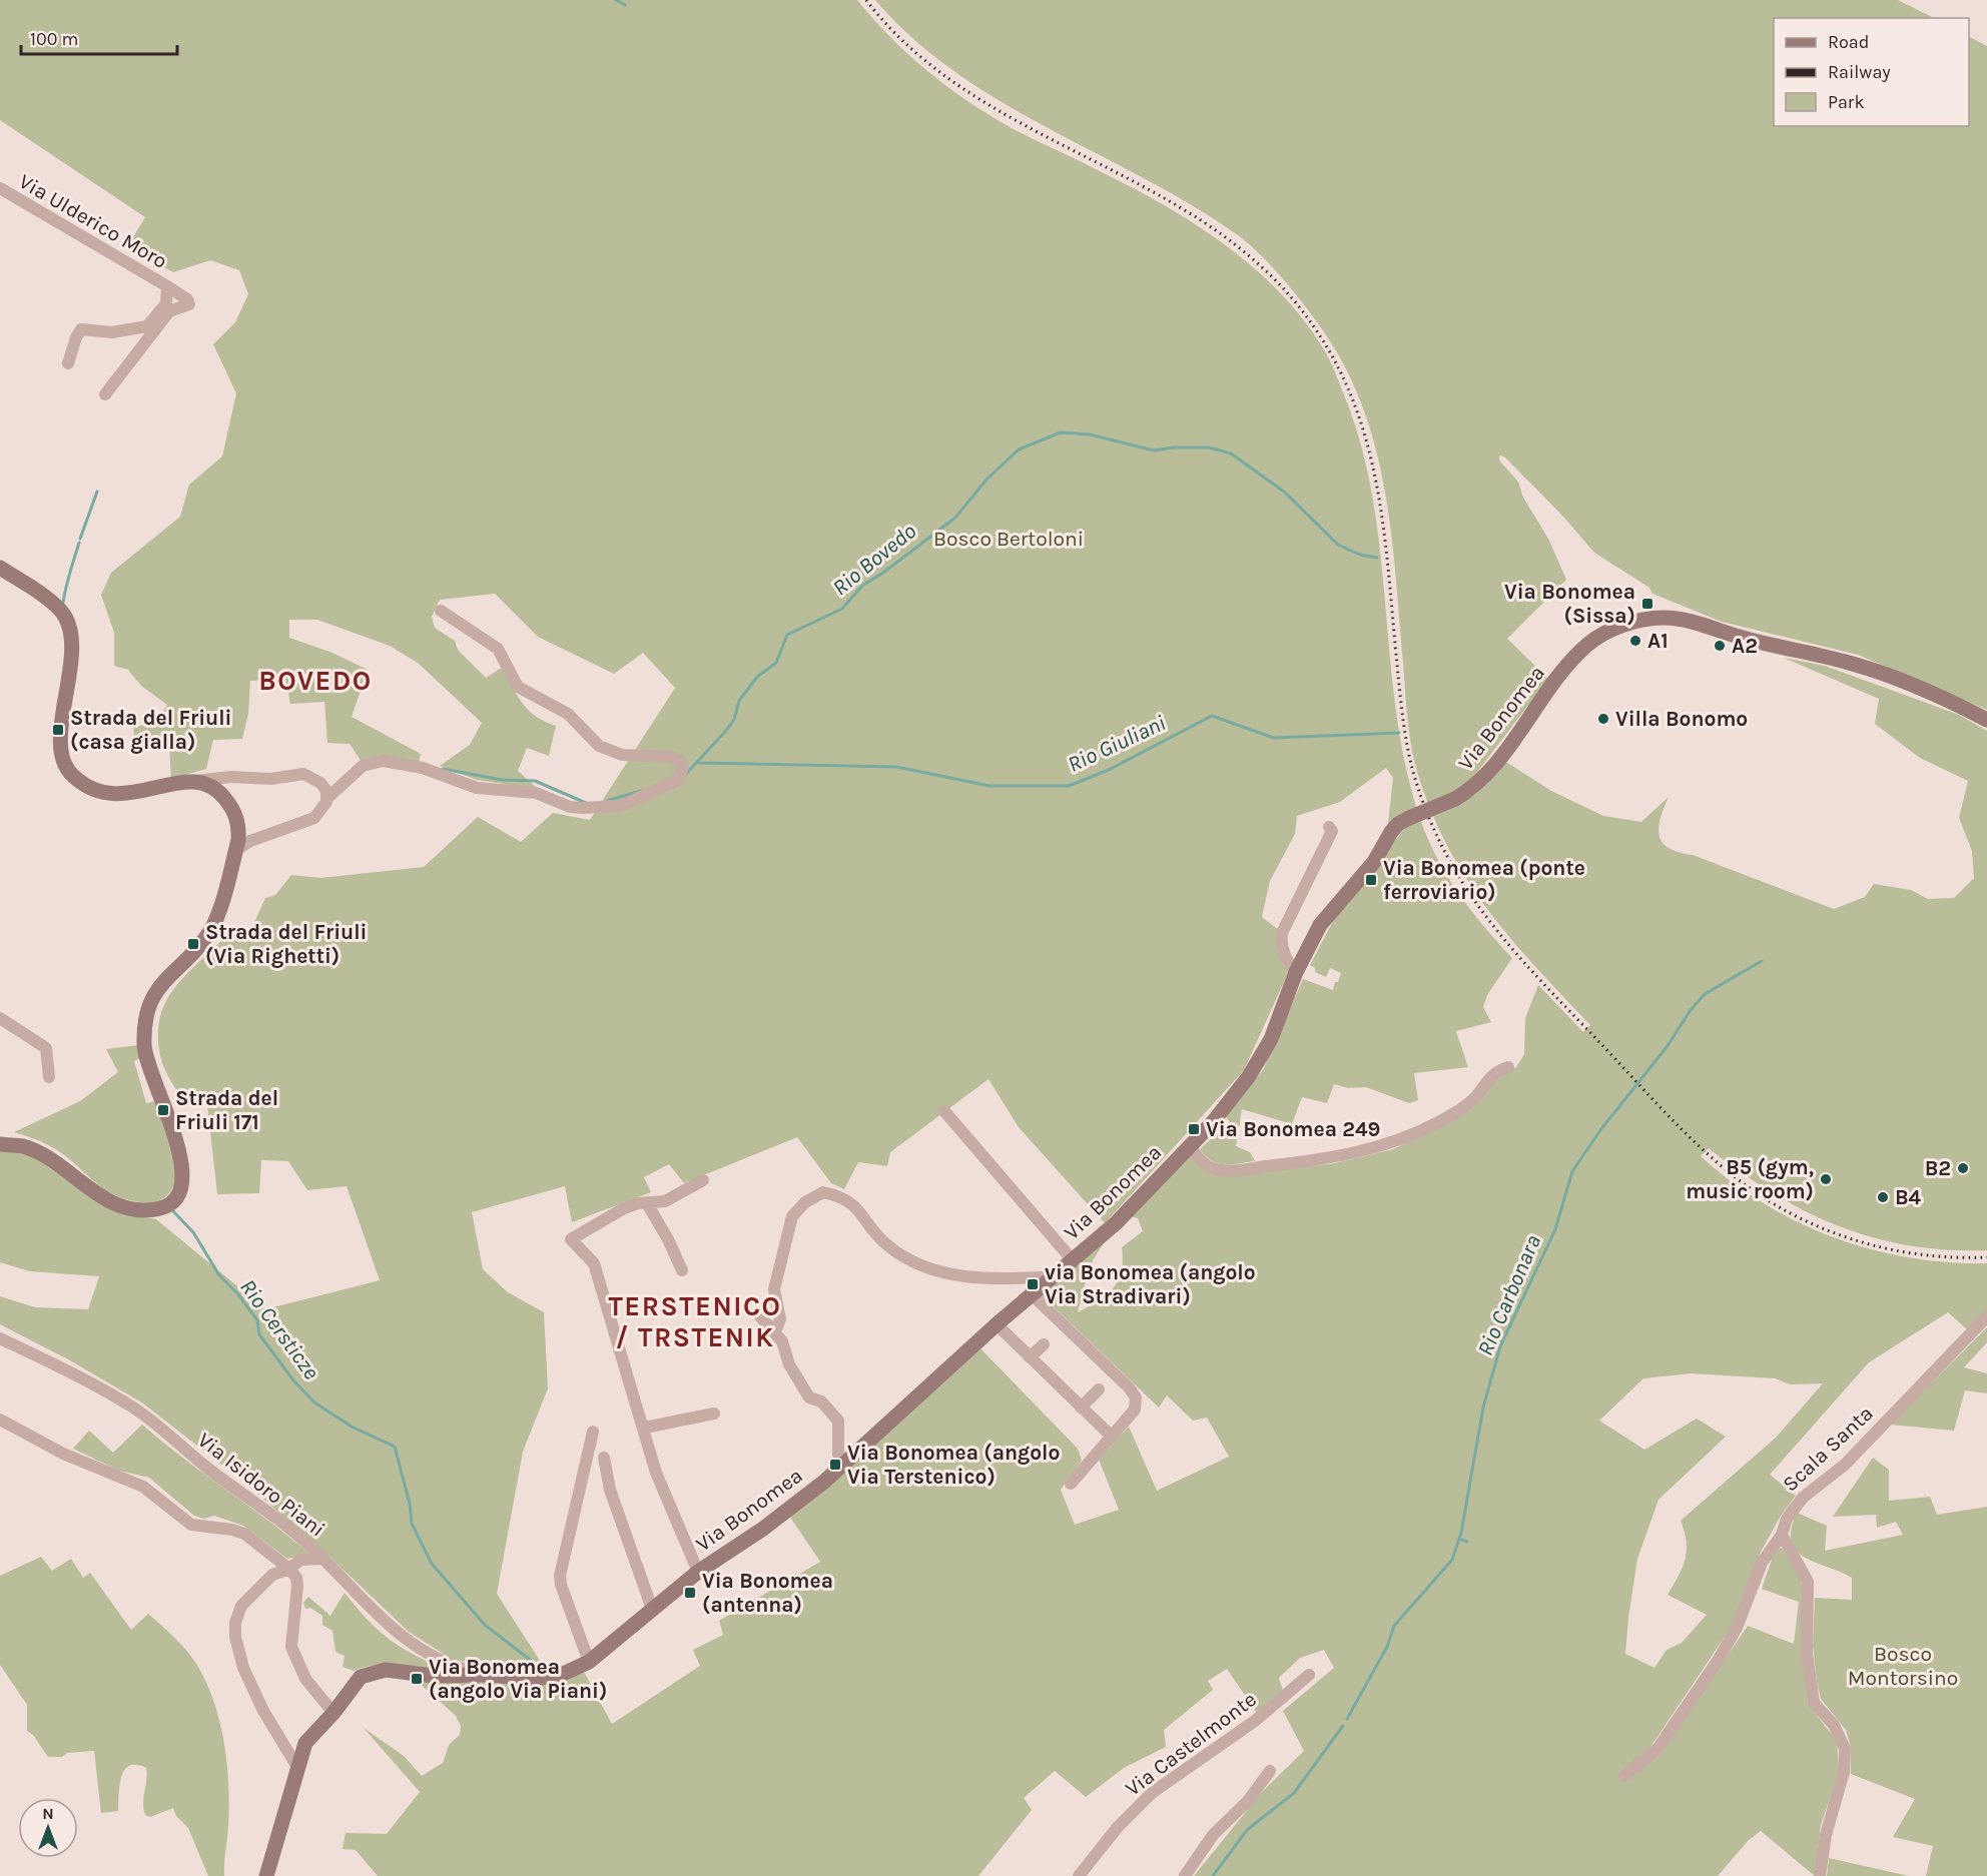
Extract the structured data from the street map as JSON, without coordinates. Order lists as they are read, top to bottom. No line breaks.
{"streets":{"street":["Via Ulderico Moro","Via Bonomea","Scala Santa","Via Isidoro Piani","Via Castelmonte"]},"crossings":[["Via Bonomea","Via Isidoro Piani"]],"districts":["BOVEDO","TERSTENICO / TRSTENIK"],"water":["Rio Bovedo","Rio Giuliani","Rio Carbonara","Rio Cersticze"],"parks":["Bosco Bertoloni","Bosco Montorsino"],"places":{"transit":["Via Bonomea (Sissa)","Strada del Friuli (casa gialla)","Via Bonomea (ponte ferroviario)","Strada del Friuli (Via Righetti)","Strada del Friuli 171","Via Bonomea 249","via Bonomea (angolo Via Stradivari)","Via Bonomea (angolo Via Terstenico)","Via Bonomea (antenna)","Via Bonomea (angolo Via Piani)"],"other":["A1","A2","Villa Bonomo","B2","B5 (gym, music room)","B4"]},"legend":["Road","Railway","Park"],"scale_bar":"100 m","north":"top"}
